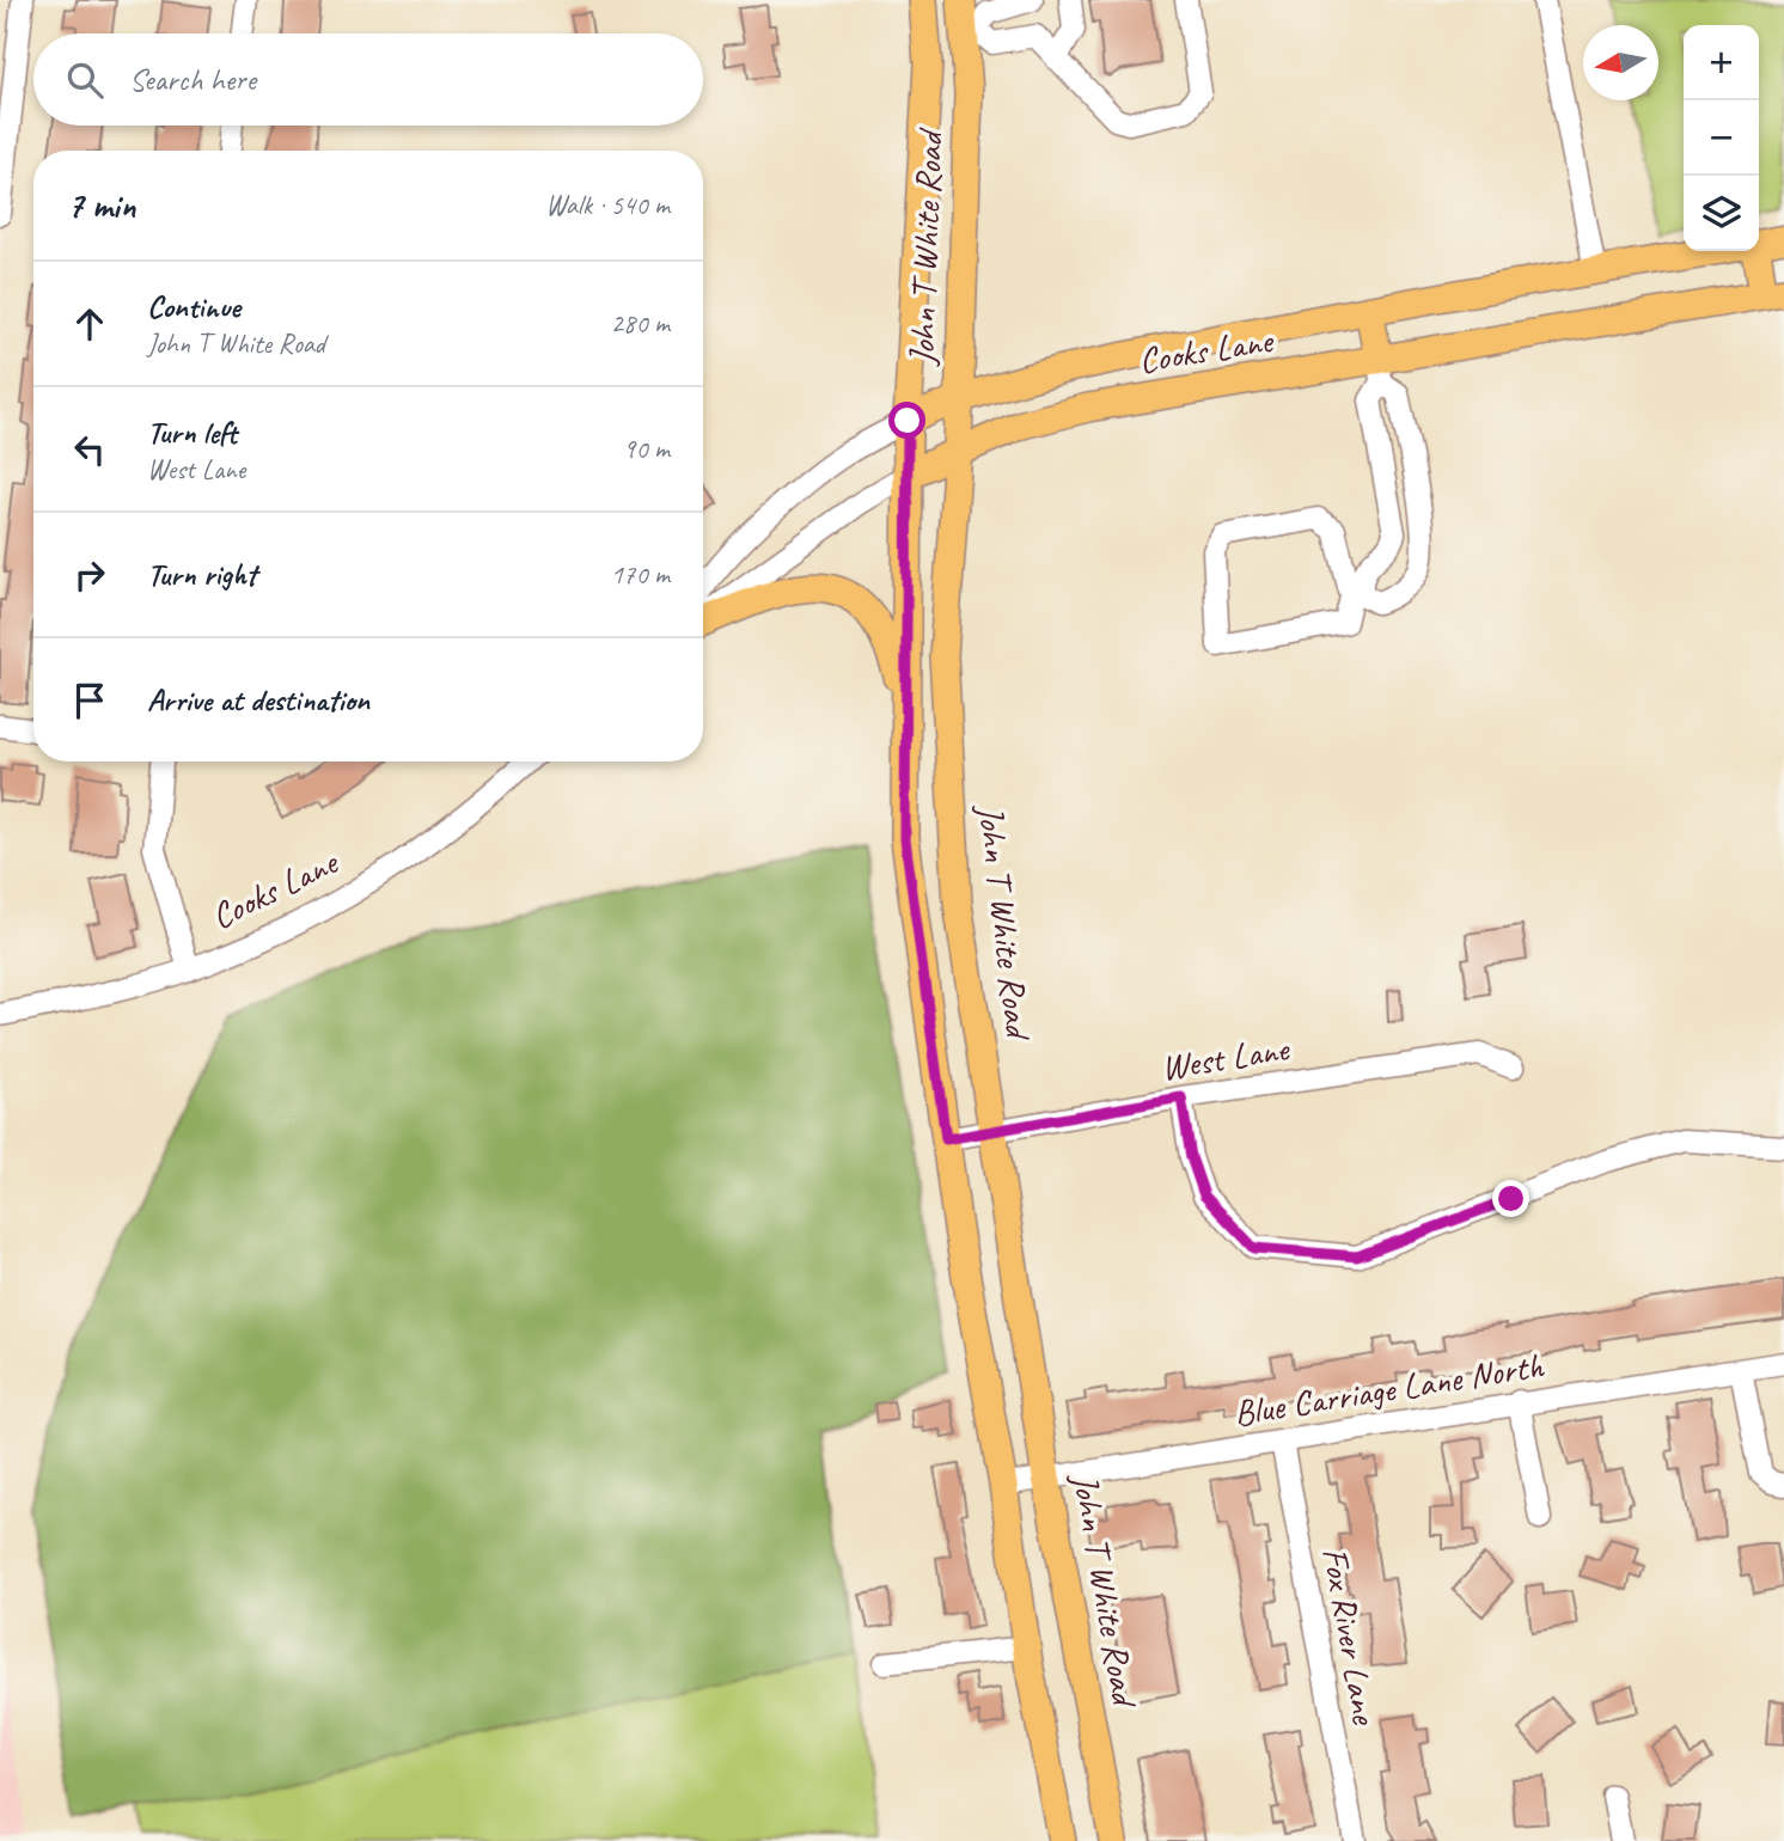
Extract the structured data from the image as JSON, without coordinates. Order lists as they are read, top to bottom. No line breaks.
{"streets":{"main road":["John T White Road","Cooks Lane"],"street":["West Lane","Blue Carriage Lane North","Fox River Lane"]},"crossings":[["John T White Road","Cooks Lane"],["John T White Road","West Lane"],["John T White Road","Blue Carriage Lane North"],["Blue Carriage Lane North","Fox River Lane"]],"north":"left","page":{"map_buttons":["+","−"],"search":"Search here","heading":["7 min","Walk · 540 m"],"list":[["Continue","John T White Road","280 m"],["Turn left","West Lane","90 m"],["Turn right","170 m"],"Arrive at destination"]}}
